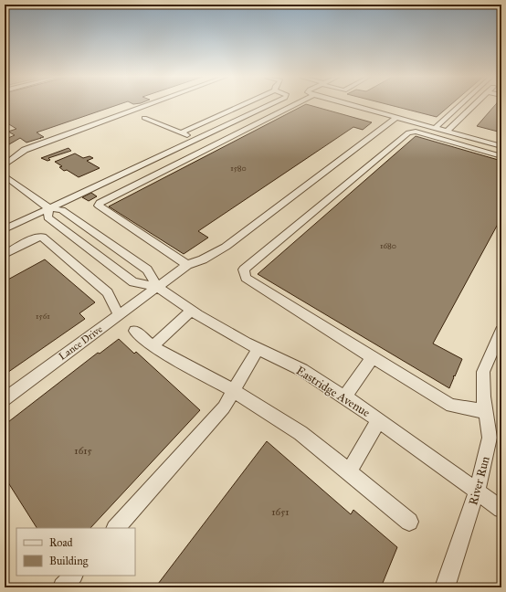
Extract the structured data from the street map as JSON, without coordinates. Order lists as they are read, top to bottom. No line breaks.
{"streets":{"street":["Lance Drive","Eastridge Avenue","River Run"]},"crossings":[["Lance Drive","Eastridge Avenue"],["Eastridge Avenue","River Run"]],"house_numbers":["1580","1680","1561","1615","1651"],"legend":["Road","Building"]}
